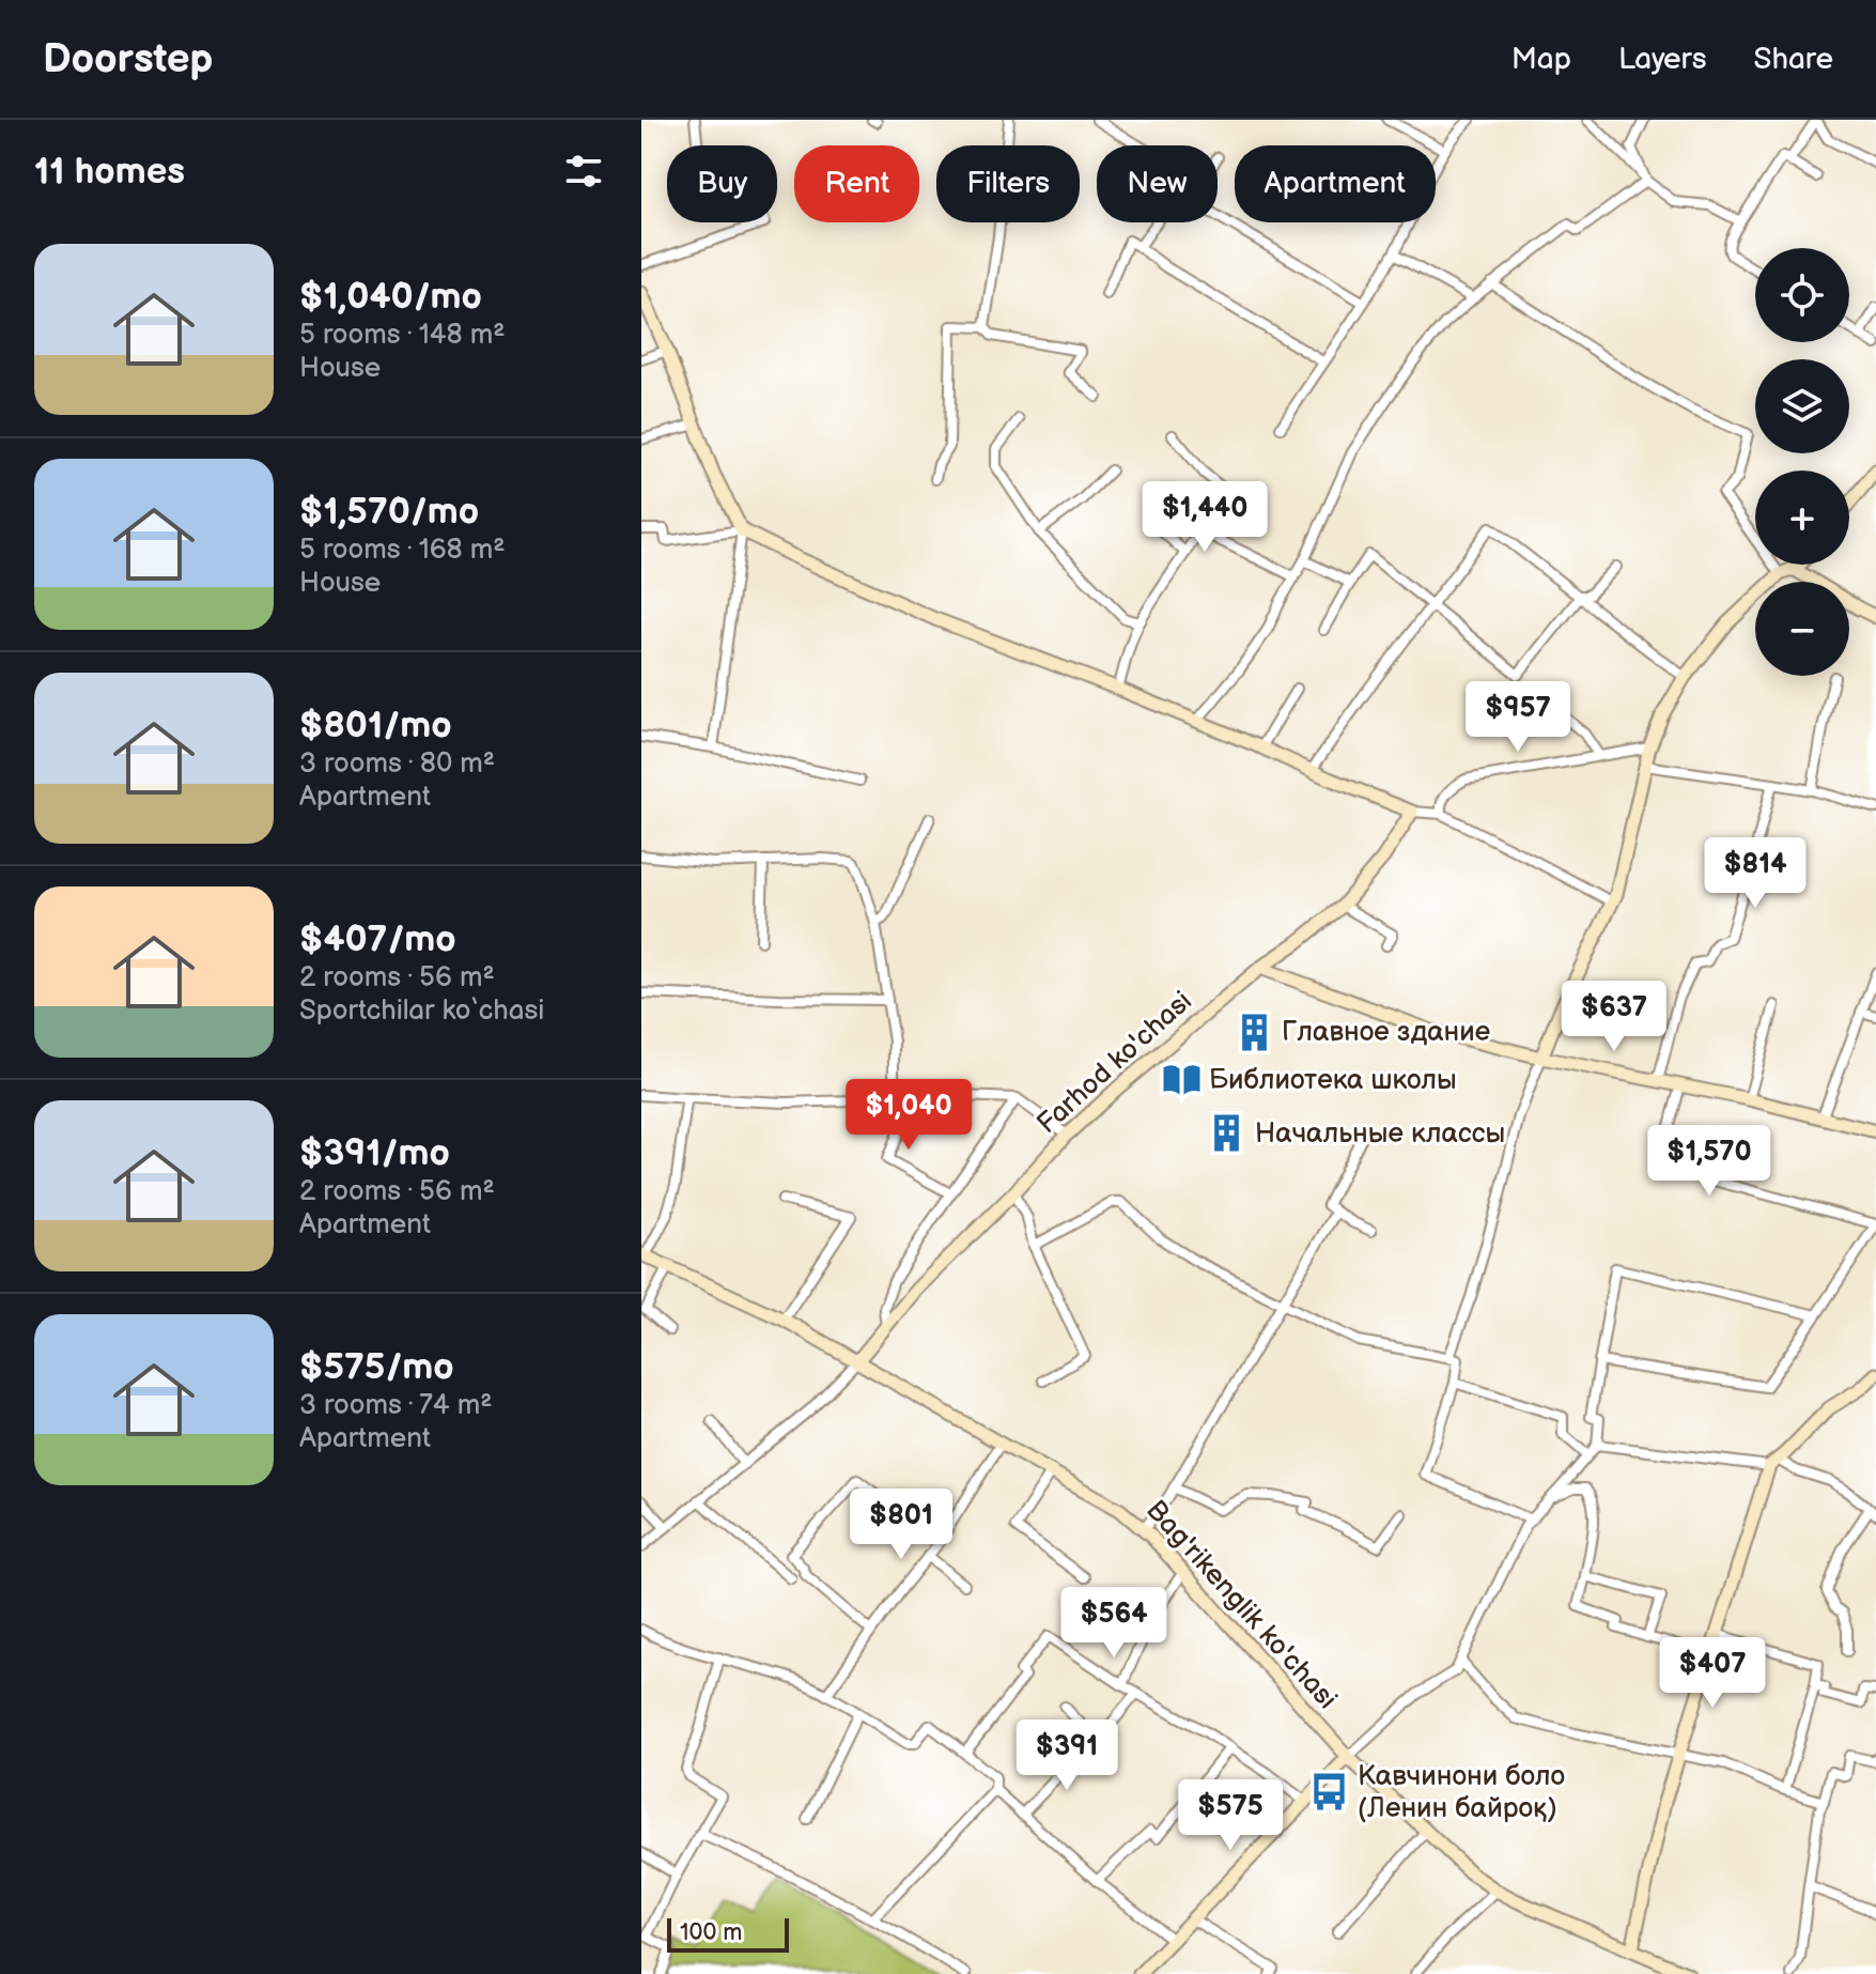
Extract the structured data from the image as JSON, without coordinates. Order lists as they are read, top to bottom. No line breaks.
{"streets":{"street":["Farhod ko'chasi","Bag'rikenglik ko'chasi"]},"crossings":[["Farhod ko'chasi","Bag'rikenglik ko'chasi"]],"places":{"building":["Главное здание","Начальные классы"],"library":["Библиотека школы"],"bus stop":["Кавчинони боло (Ленин байроқ)"]},"scale_bar":"100 m","page":{"header":"Doorstep","nav":["Map","Layers","Share"],"heading":"11 homes","chip":["Buy","Rent","Filters","New","Apartment"],"list":[{"name":"$1,040/mo","note":"5 rooms · 148 m² · House"},{"name":"$1,570/mo","note":"5 rooms · 168 m² · House"},{"name":"$801/mo","note":"3 rooms · 80 m² · Apartment"},{"name":"$407/mo","note":"2 rooms · 56 m² · Sportchilar ko‘chasi"},{"name":"$391/mo","note":"2 rooms · 56 m² · Apartment"},{"name":"$575/mo","note":"3 rooms · 74 m² · Apartment"}],"map_buttons":["+","−"],"price":["$1,440","$957","$814","$637","$1,040","$1,570","$801","$564","$407","$391","$575"],"scale":"100 m"}}
